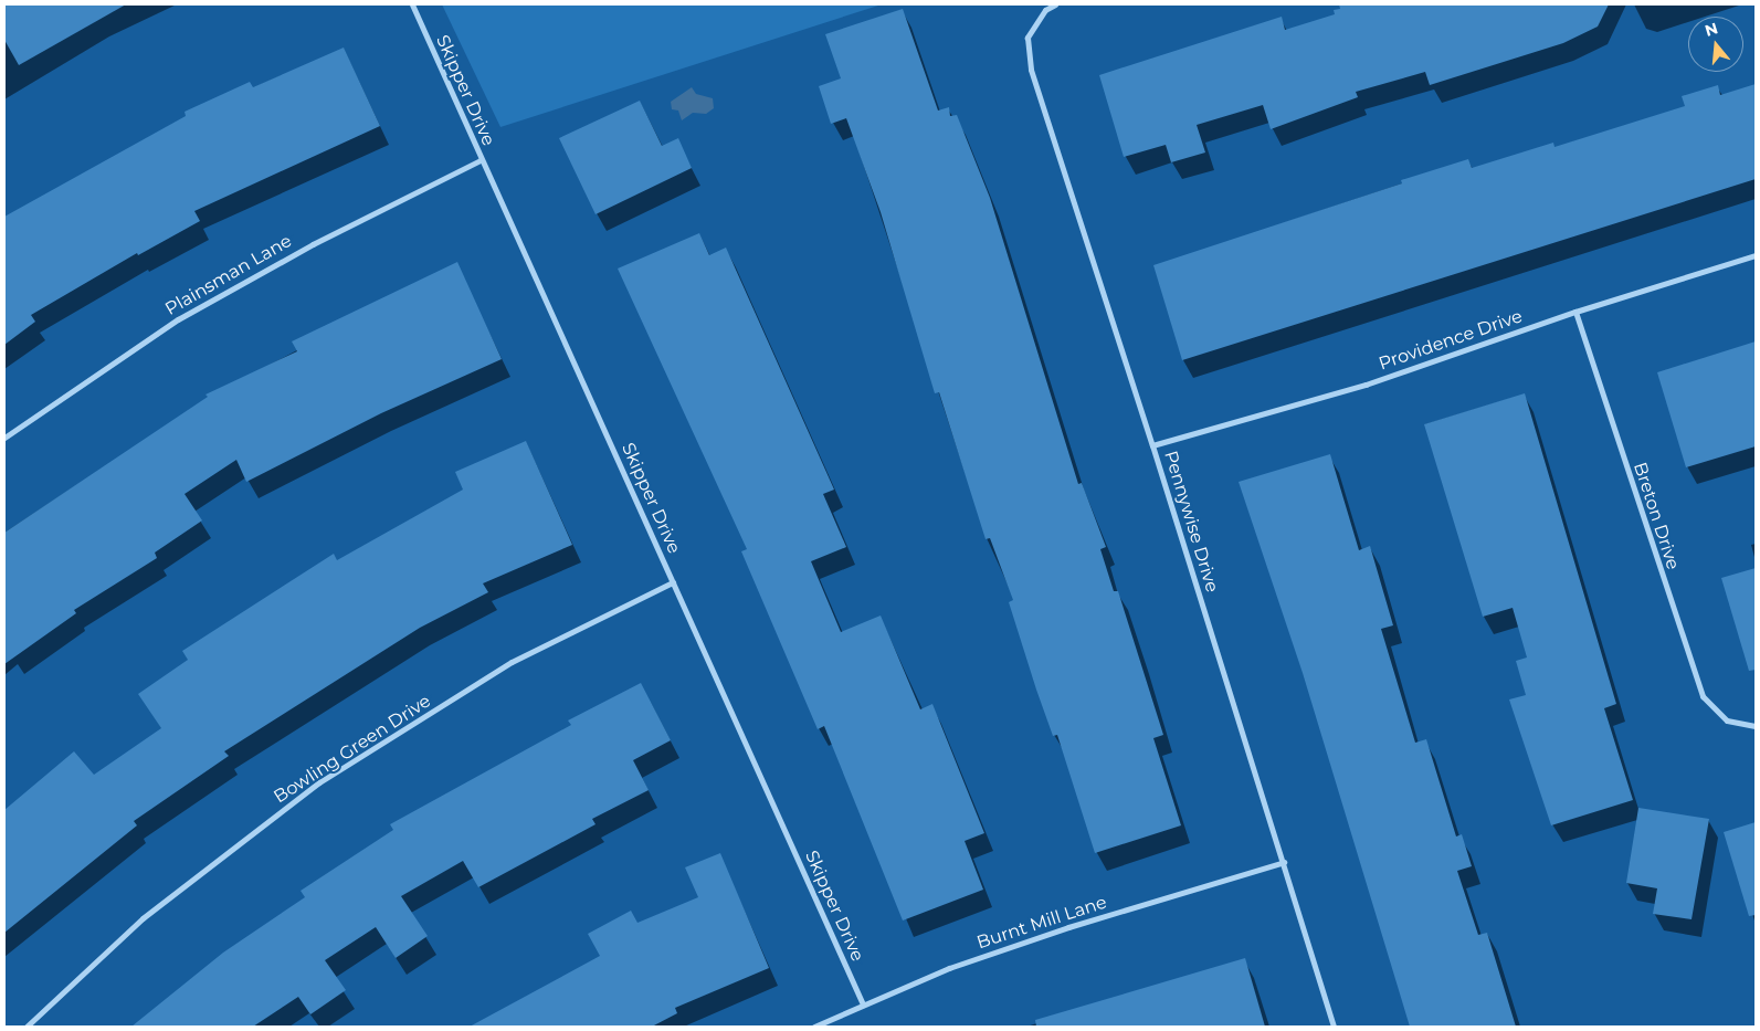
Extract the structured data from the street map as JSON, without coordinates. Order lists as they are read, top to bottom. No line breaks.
{"streets":{"street":["Skipper Drive","Plainsman Lane","Providence Drive","Breton Drive","Pennywise Drive","Bowling Green Drive","Burnt Mill Lane"]},"crossings":[["Skipper Drive","Plainsman Lane"],["Skipper Drive","Bowling Green Drive"],["Skipper Drive","Burnt Mill Lane"],["Providence Drive","Breton Drive"],["Providence Drive","Pennywise Drive"],["Pennywise Drive","Burnt Mill Lane"]],"north":"top"}
